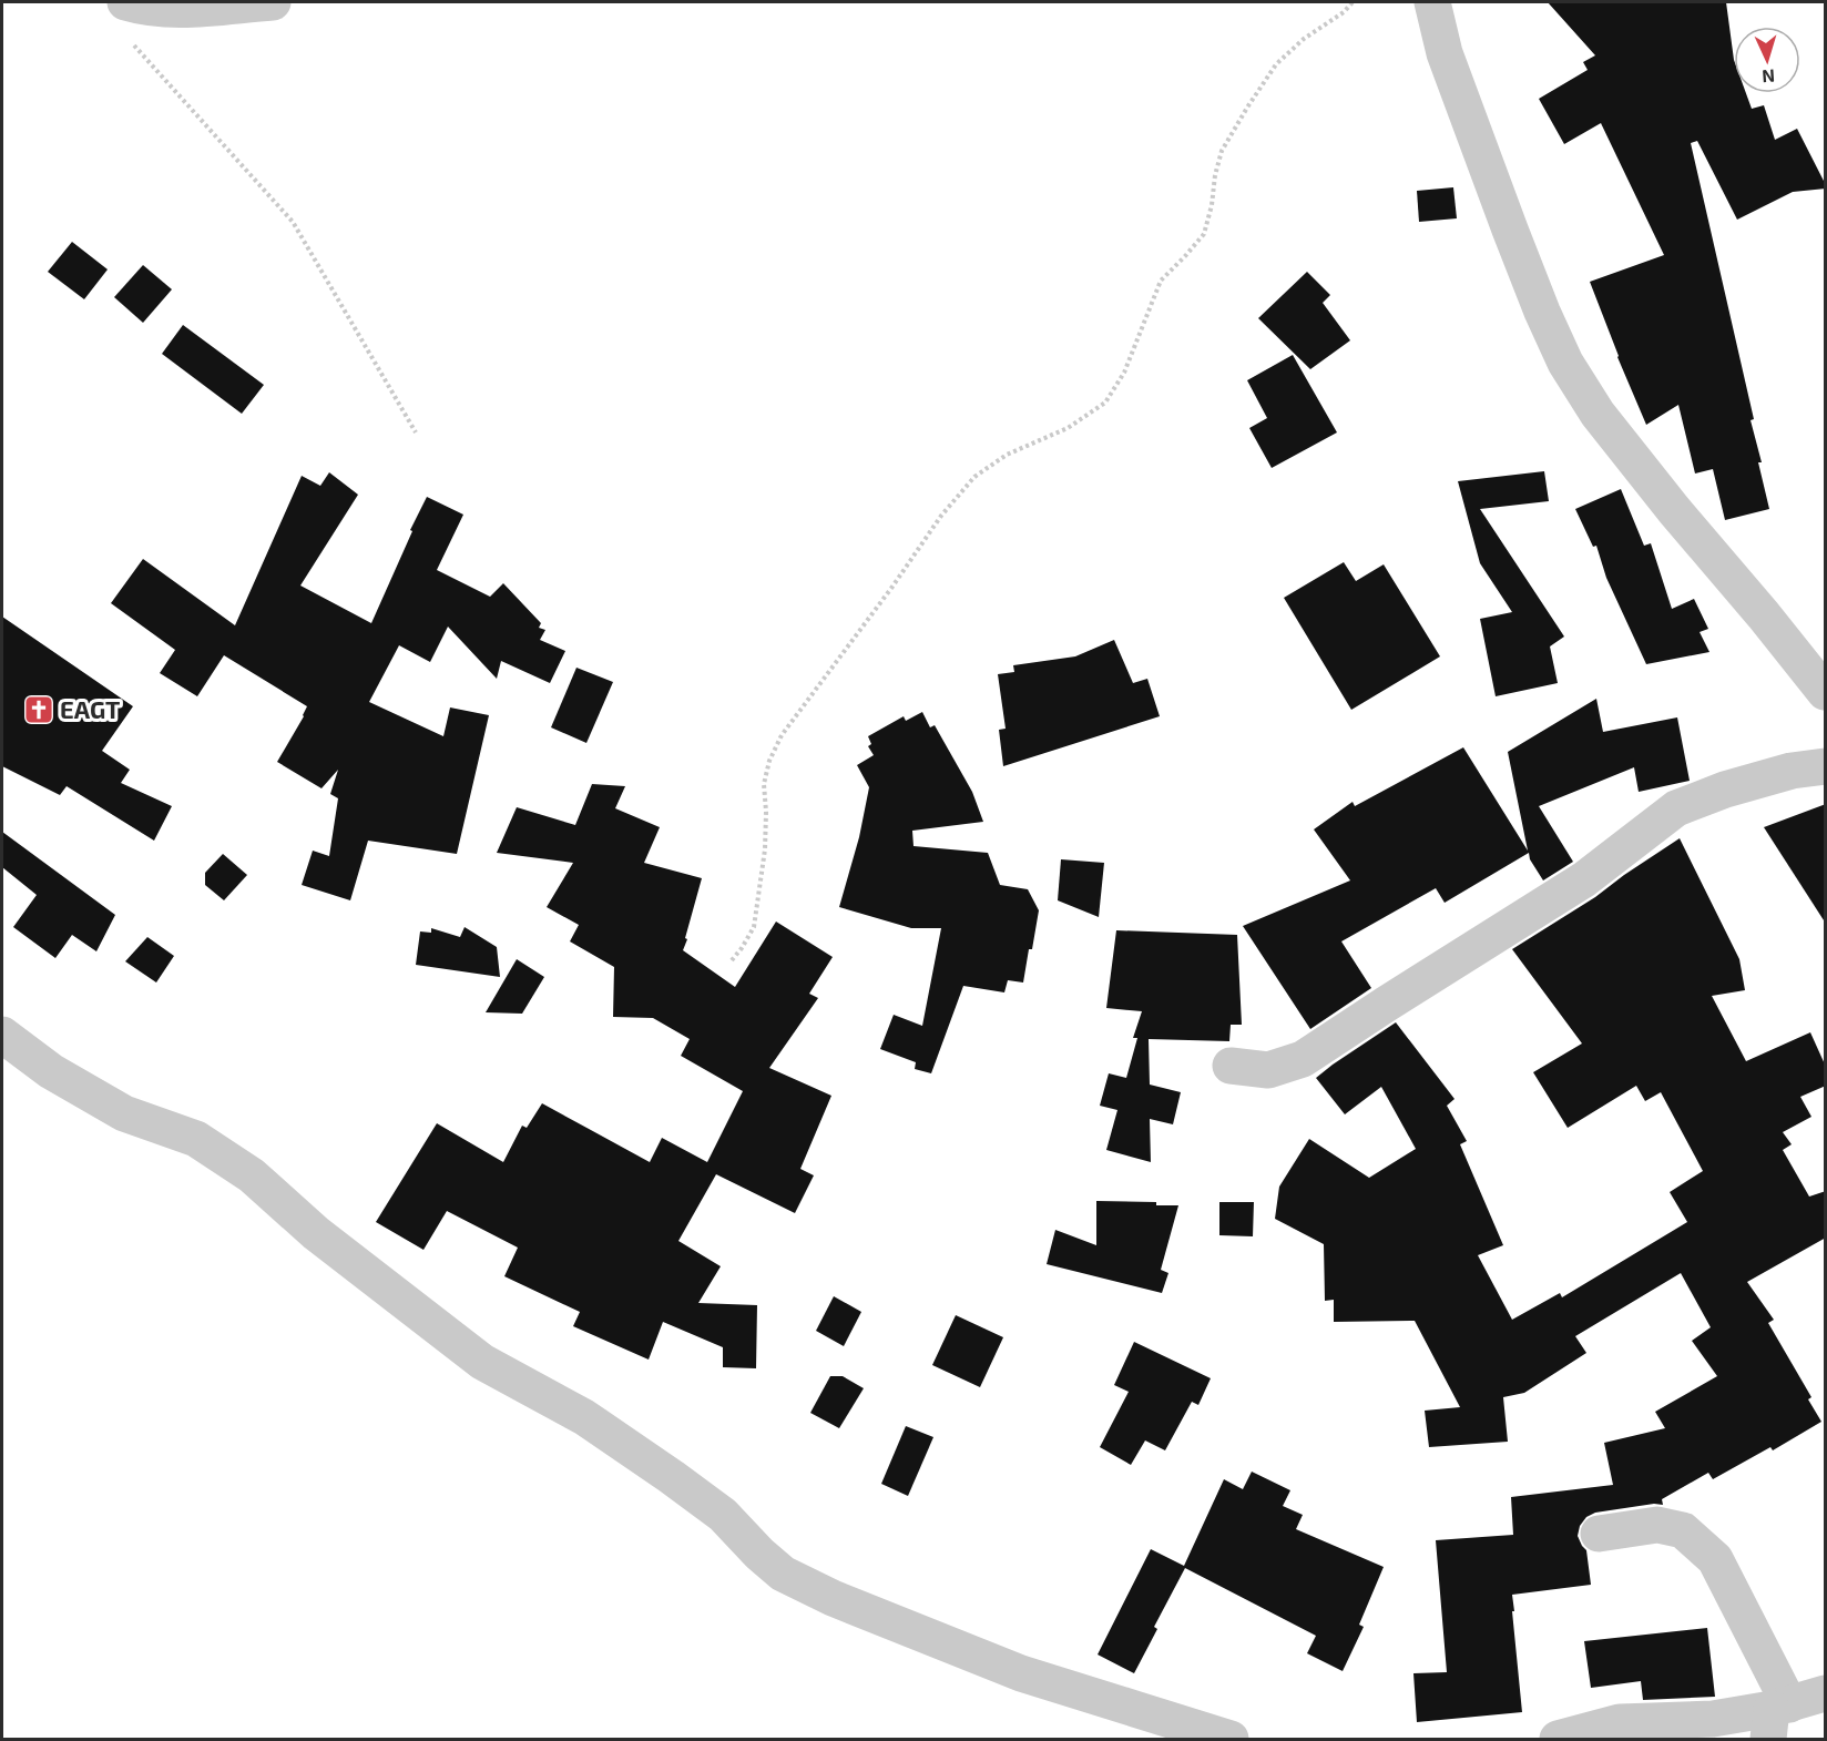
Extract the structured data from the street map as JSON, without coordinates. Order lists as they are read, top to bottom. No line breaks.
{"places":{"church":["EAGT"]},"north":"bottom"}
